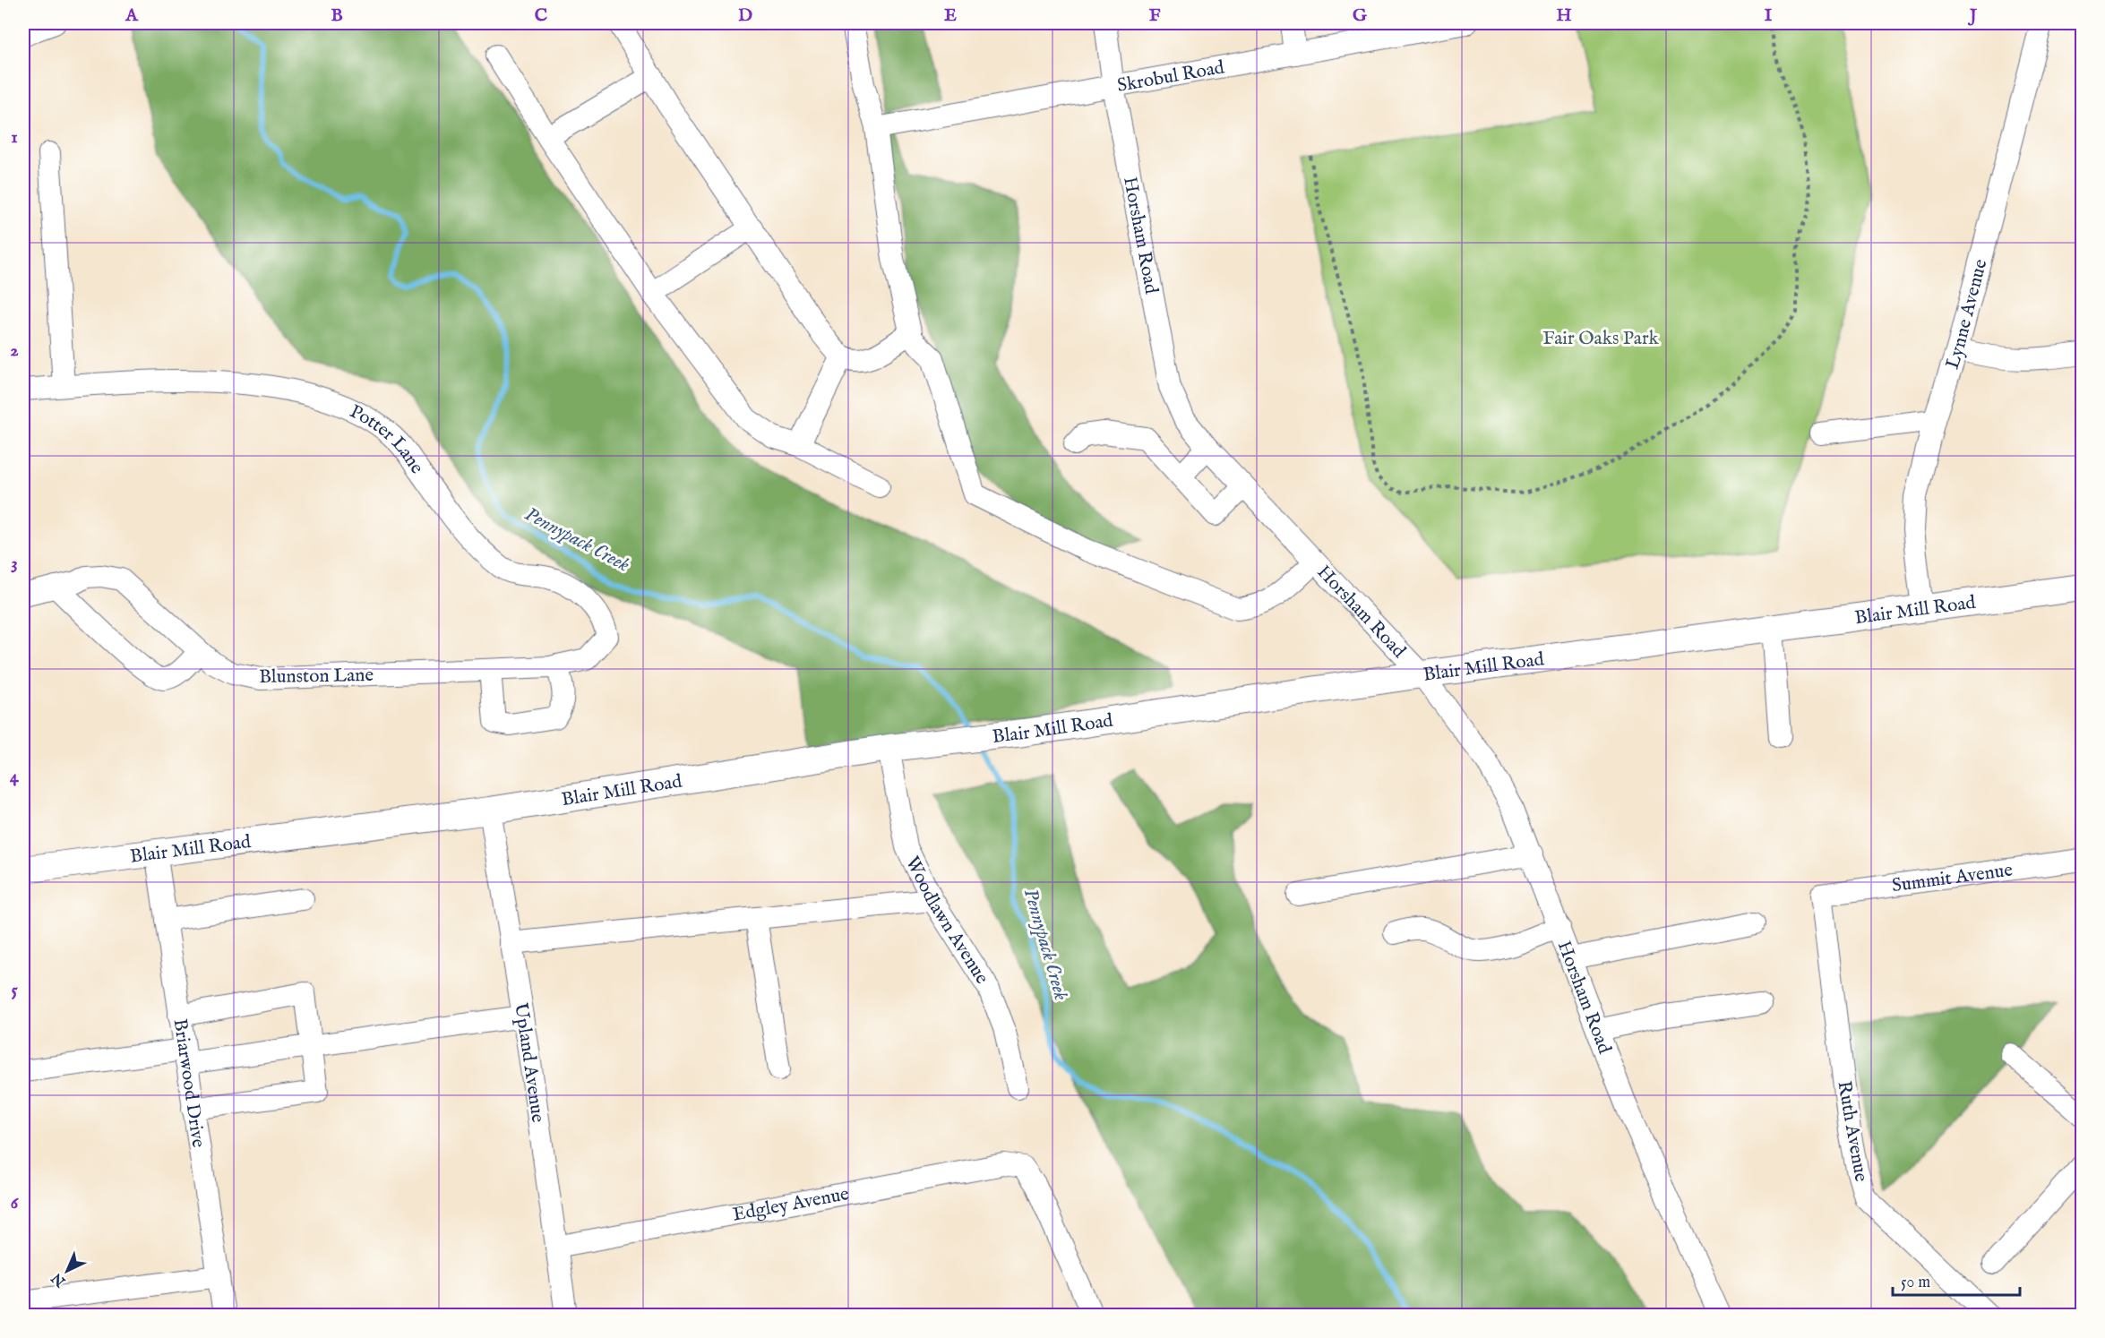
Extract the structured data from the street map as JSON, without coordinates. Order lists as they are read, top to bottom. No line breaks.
{"streets":{"main road":["Blair Mill Road"],"street":["Skrobul Road","Horsham Road","Lynne Avenue","Potter Lane","Blunston Lane","Summit Avenue","Woodlawn Avenue","Upland Avenue","Briarwood Drive","Ruth Avenue","Edgley Avenue"]},"crossings":[["Skrobul Road","Horsham Road"],["Horsham Road","Blair Mill Road"],["Lynne Avenue","Blair Mill Road"],["Potter Lane","Blunston Lane"],["Blair Mill Road","Woodlawn Avenue"],["Blair Mill Road","Upland Avenue"],["Blair Mill Road","Briarwood Drive"],["Summit Avenue","Ruth Avenue"],["Upland Avenue","Edgley Avenue"]],"water":["Pennypack Creek"],"parks":["Fair Oaks Park"],"scale_bar":"50 m","north":"bottom left","grid":{"columns":["A","B","C","D","E","F","G","H","I","J"],"rows":["1","2","3","4","5","6"]}}
